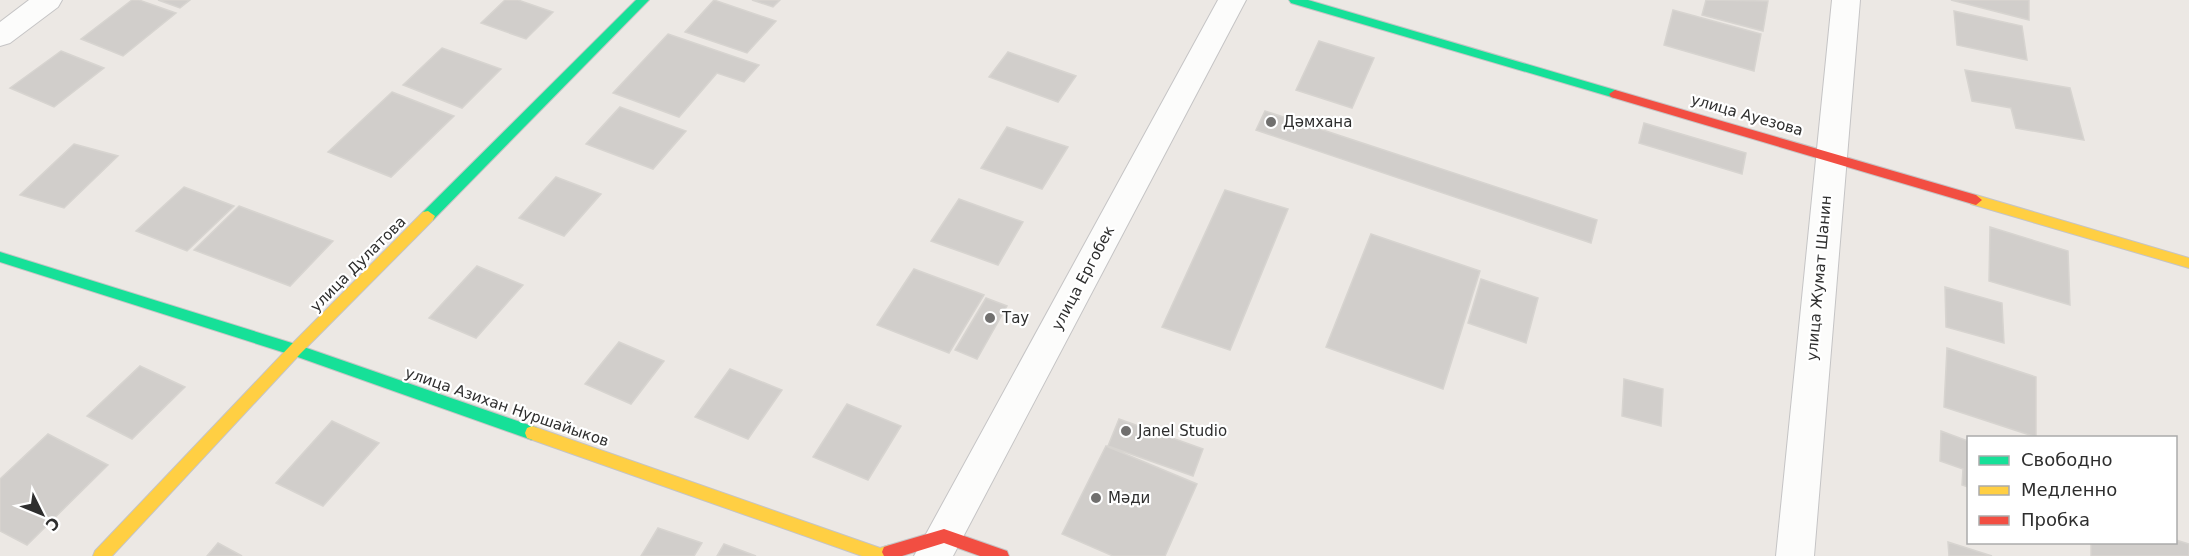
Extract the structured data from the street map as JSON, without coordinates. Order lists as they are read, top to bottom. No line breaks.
{"streets":{"street":["улица Ауезова","улица Дулатова","улица Ергобек","улица Жумат Шанин","улица Азихан Нуршайыков"]},"crossings":[["улица Ауезова","улица Жумат Шанин"],["улица Дулатова","улица Азихан Нуршайыков"],["улица Ергобек","улица Азихан Нуршайыков"]],"places":["Дәмхана","Тау","Janel Studio","Мәди"],"legend":["Свободно","Медленно","Пробка"],"north":"bottom right"}
